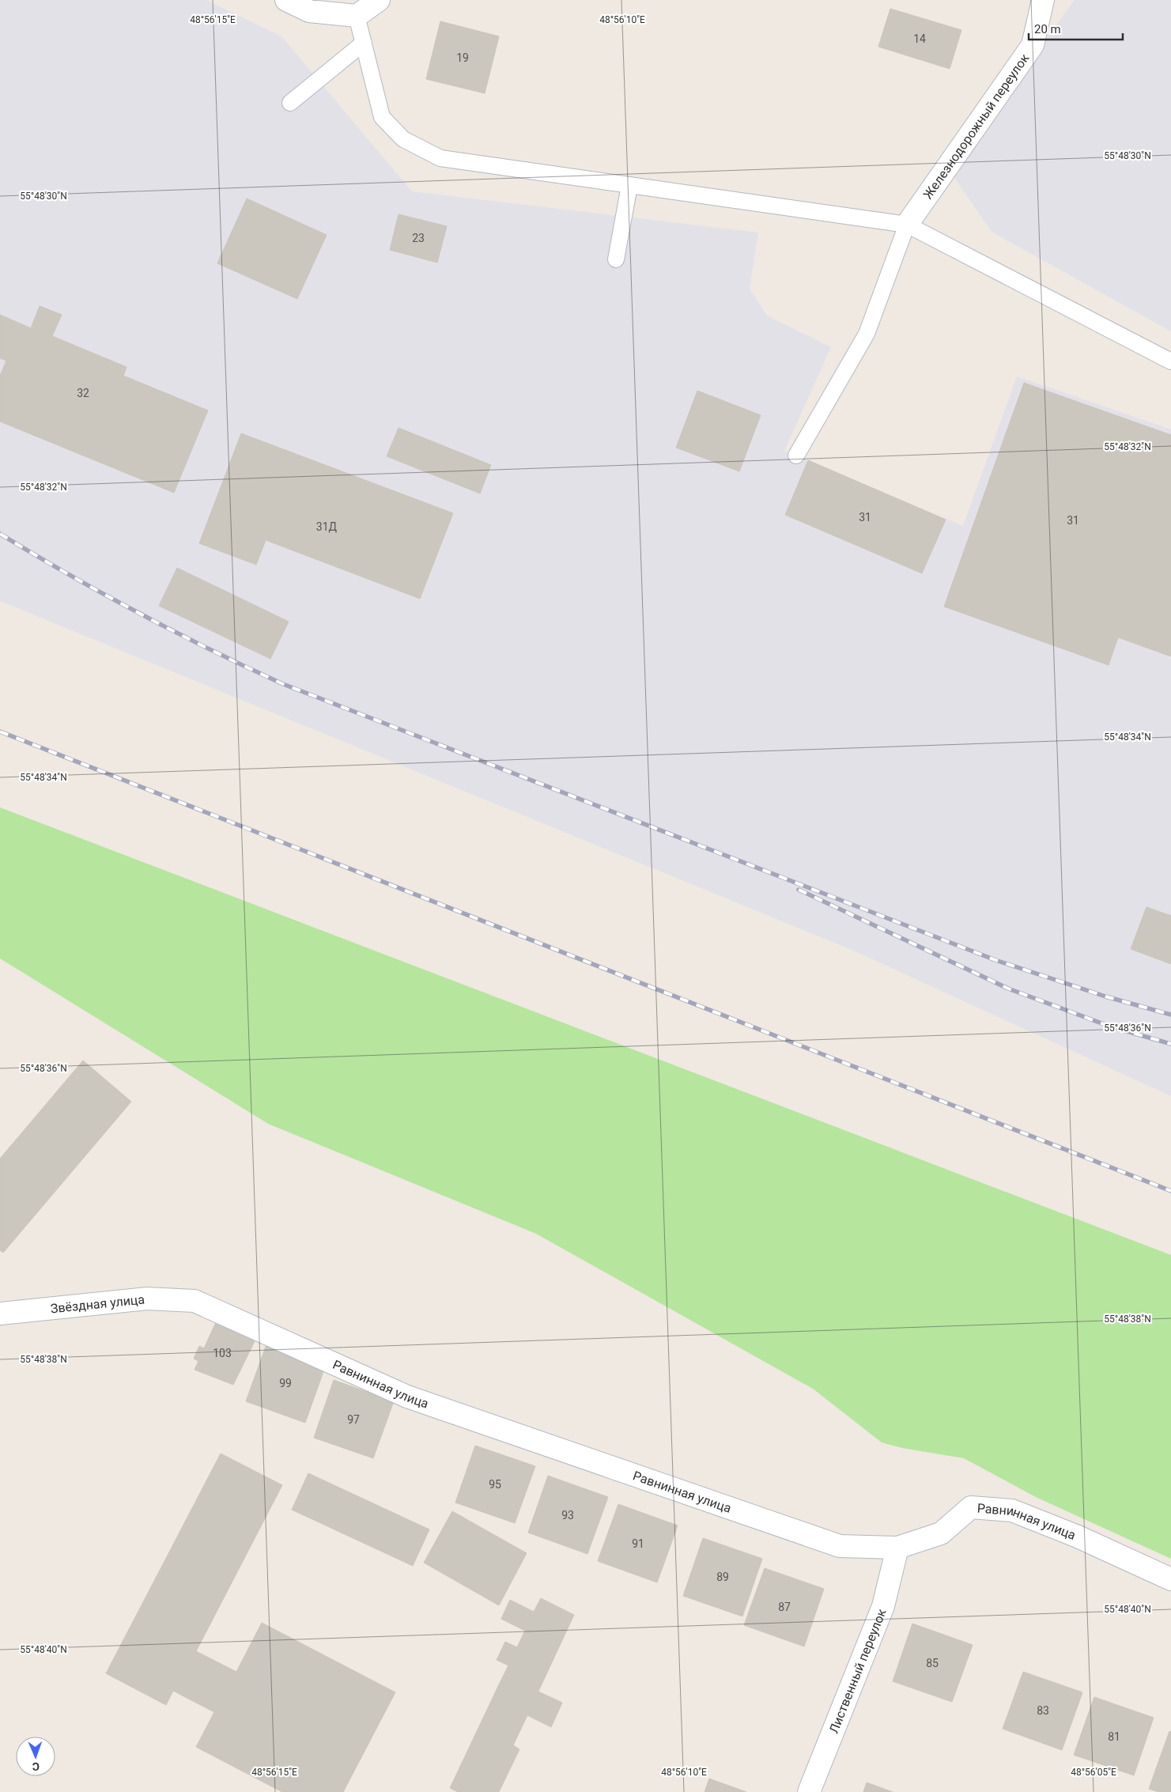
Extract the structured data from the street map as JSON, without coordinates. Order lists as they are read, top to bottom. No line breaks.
{"streets":{"street":["Железнодорожный переулок","Звёздная улица","Равнинная улица","Лиственный переулок"]},"crossings":[["Звёздная улица","Равнинная улица"],["Равнинная улица","Лиственный переулок"]],"house_numbers":["14","19","23","32","31","31","31Д","103","99","97","95","93","91","89","87","85","83","81"],"scale_bar":"20 m","north":"bottom","coordinates":["48°56'15\"E","48°56'10\"E","55°48'30\"N","55°48'32\"N","55°48'34\"N","55°48'36\"N","55°48'38\"N","55°48'40\"N","48°56'05\"E"]}
